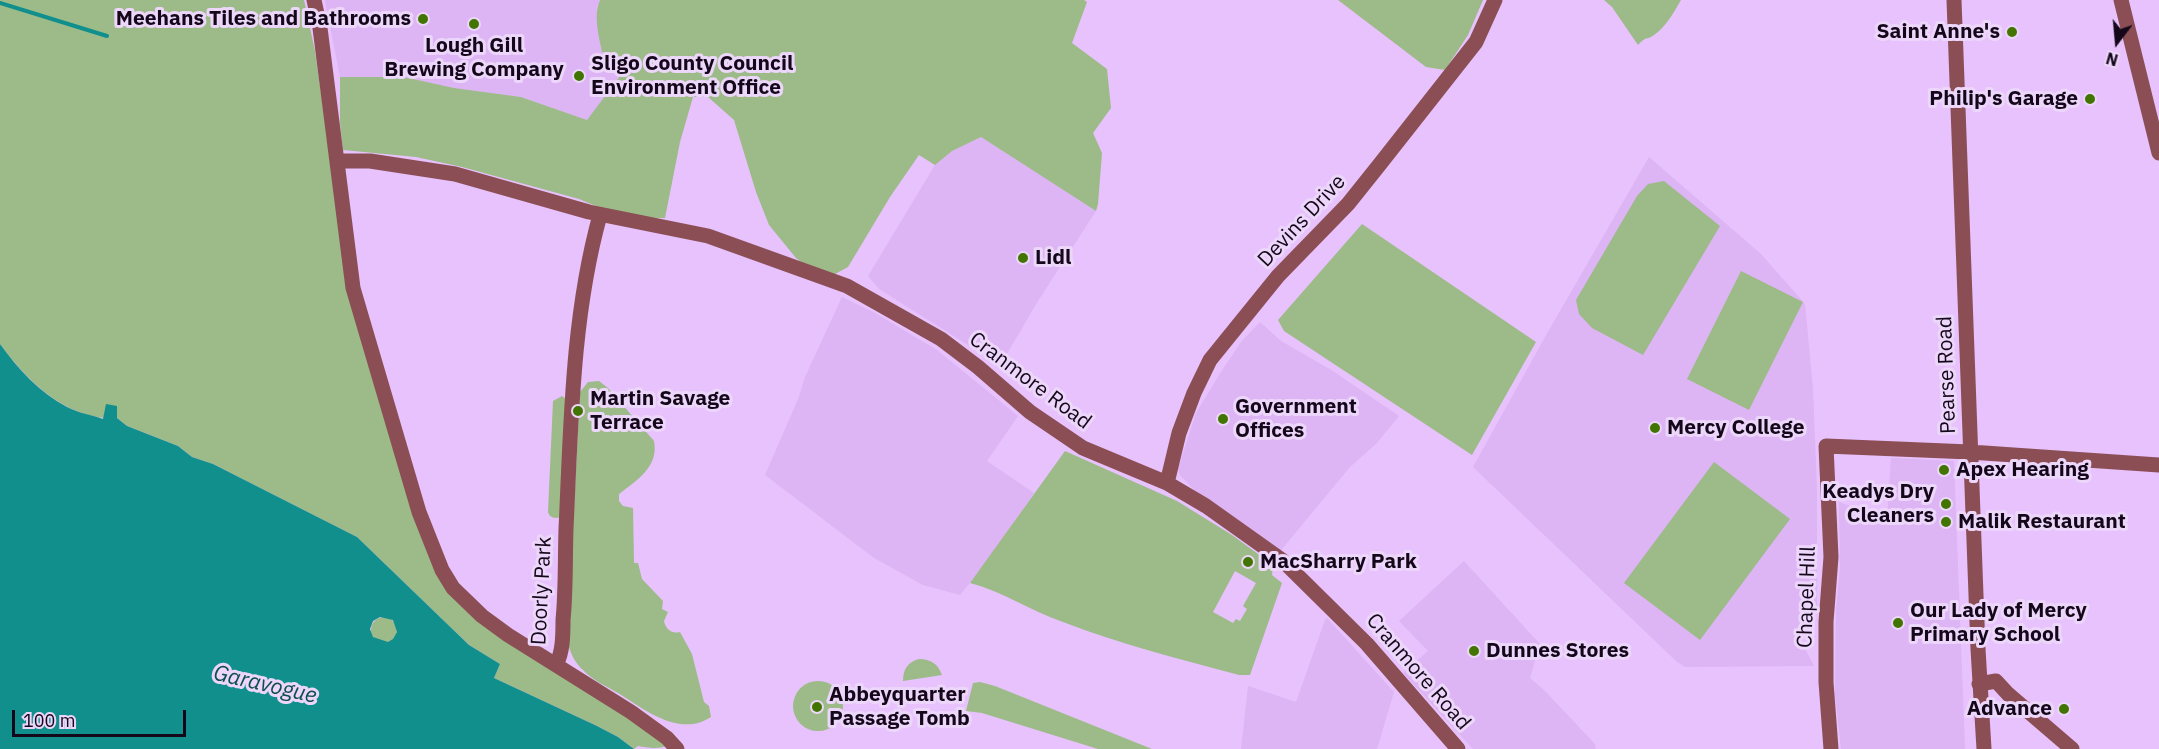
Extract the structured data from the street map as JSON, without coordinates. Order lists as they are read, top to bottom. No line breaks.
{"streets":{"street":["Devins Drive","Pearse Road","Cranmore Road","Doorly Park","Chapel Hill"]},"crossings":[["Devins Drive","Cranmore Road"],["Pearse Road","Chapel Hill"],["Cranmore Road","Doorly Park"]],"water":["Garavogue"],"places":["Meehans Tiles and Bathrooms","Lough Gill Brewing Company","Saint Anne's","Sligo County Council Environment Office","Philip's Garage","Lidl","Martin Savage Terrace","Government Offices","Mercy College","Apex Hearing","Keadys Dry Cleaners","Malik Restaurant","MacSharry Park","Our Lady of Mercy Primary School","Dunnes Stores","Abbeyquarter Passage Tomb","Advance"],"scale_bar":"100 m","north":"bottom"}
